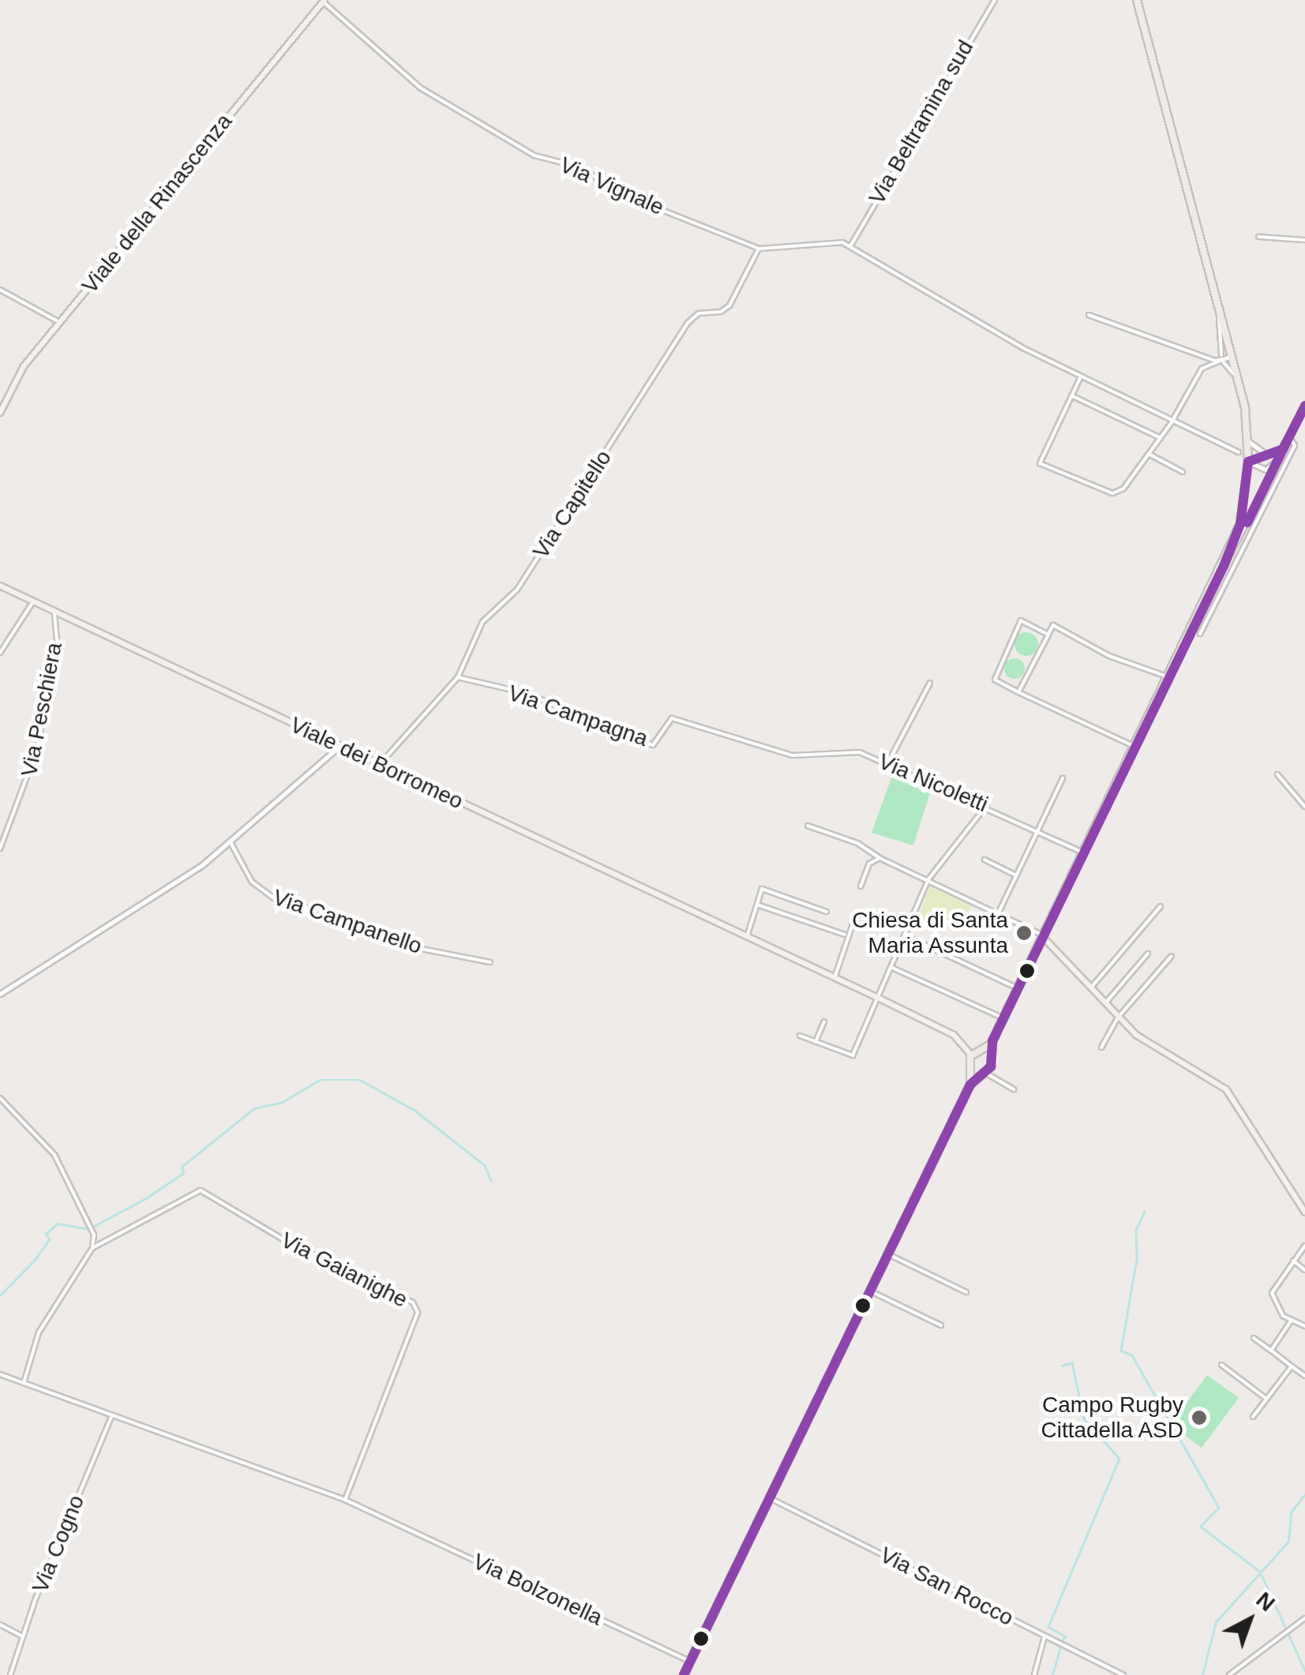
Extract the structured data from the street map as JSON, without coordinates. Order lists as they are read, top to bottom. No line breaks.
{"streets":{"main road":["Viale della Rinascenza","Viale dei Borromeo"],"street":["Via Beltramina sud","Via Vignale","Via Capitello","Via Peschiera","Via Campagna","Via Nicoletti","Via Campanello","Via Gaianighe","Via Cogno","Via San Rocco","Via Bolzonella"]},"crossings":[["Via Beltramina sud","Via Vignale"],["Via Vignale","Viale della Rinascenza"],["Via Vignale","Via Capitello"],["Via Capitello","Via Campagna"],["Via Capitello","Viale dei Borromeo"],["Via Peschiera","Viale dei Borromeo"],["Via Campagna","Via Nicoletti"],["Via Gaianighe","Via Bolzonella"],["Via Cogno","Via Bolzonella"]],"places":["Chiesa di Santa Maria Assunta","Campo Rugby Cittadella ASD"],"north":"top right"}
